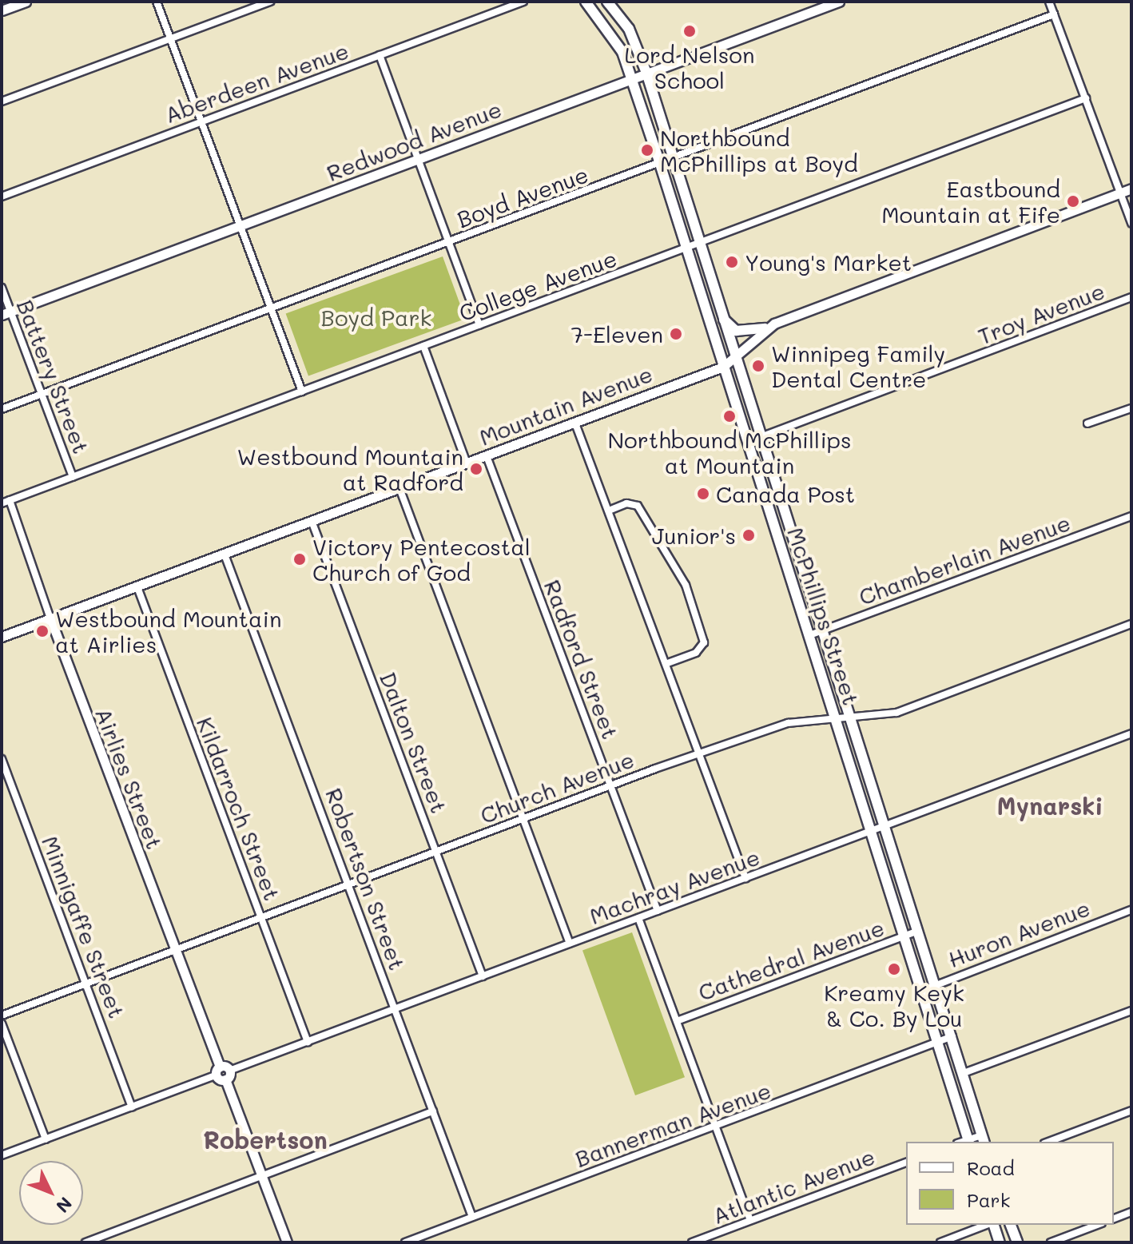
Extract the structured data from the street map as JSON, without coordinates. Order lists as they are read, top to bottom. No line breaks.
{"streets":{"main road":["McPhillips Street"],"street":["Aberdeen Avenue","Redwood Avenue","Boyd Avenue","College Avenue","Troy Avenue","Battery Street","Mountain Avenue","Chamberlain Avenue","Radford Street","Dalton Street","Airlies Street","Church Avenue","Kildarroch Street","Robertson Street","Machray Avenue","Minnigaffe Street","Huron Avenue","Cathedral Avenue","Bannerman Avenue","Atlantic Avenue"]},"crossings":[["Redwood Avenue","Battery Street"],["Redwood Avenue","McPhillips Street"],["Boyd Avenue","Battery Street"],["Boyd Avenue","McPhillips Street"],["College Avenue","Battery Street"],["College Avenue","McPhillips Street"],["College Avenue","Airlies Street"],["Troy Avenue","McPhillips Street"],["Mountain Avenue","McPhillips Street"],["Mountain Avenue","Radford Street"],["Mountain Avenue","Dalton Street"],["Mountain Avenue","Airlies Street"],["Mountain Avenue","Kildarroch Street"],["Mountain Avenue","Robertson Street"],["Chamberlain Avenue","McPhillips Street"],["McPhillips Street","Church Avenue"],["McPhillips Street","Machray Avenue"],["McPhillips Street","Huron Avenue"],["McPhillips Street","Cathedral Avenue"],["McPhillips Street","Bannerman Avenue"],["Radford Street","Church Avenue"],["Radford Street","Machray Avenue"],["Dalton Street","Church Avenue"],["Dalton Street","Machray Avenue"],["Airlies Street","Church Avenue"],["Airlies Street","Machray Avenue"],["Church Avenue","Kildarroch Street"],["Church Avenue","Robertson Street"],["Church Avenue","Minnigaffe Street"],["Kildarroch Street","Machray Avenue"],["Robertson Street","Machray Avenue"],["Robertson Street","Bannerman Avenue"],["Machray Avenue","Minnigaffe Street"]],"districts":["Mynarski","Robertson"],"parks":["Boyd Park"],"places":["Lord Nelson School","Northbound McPhillips at Boyd","Eastbound Mountain at Fife","Young's Market","7-Eleven","Winnipeg Family Dental Centre","Northbound McPhillips at Mountain","Westbound Mountain at Radford","Canada Post","Junior's","Victory Pentecostal Church of God","Westbound Mountain at Airlies","Kreamy Keyk & Co. By Lou"],"legend":["Road","Park"],"north":"bottom right"}
